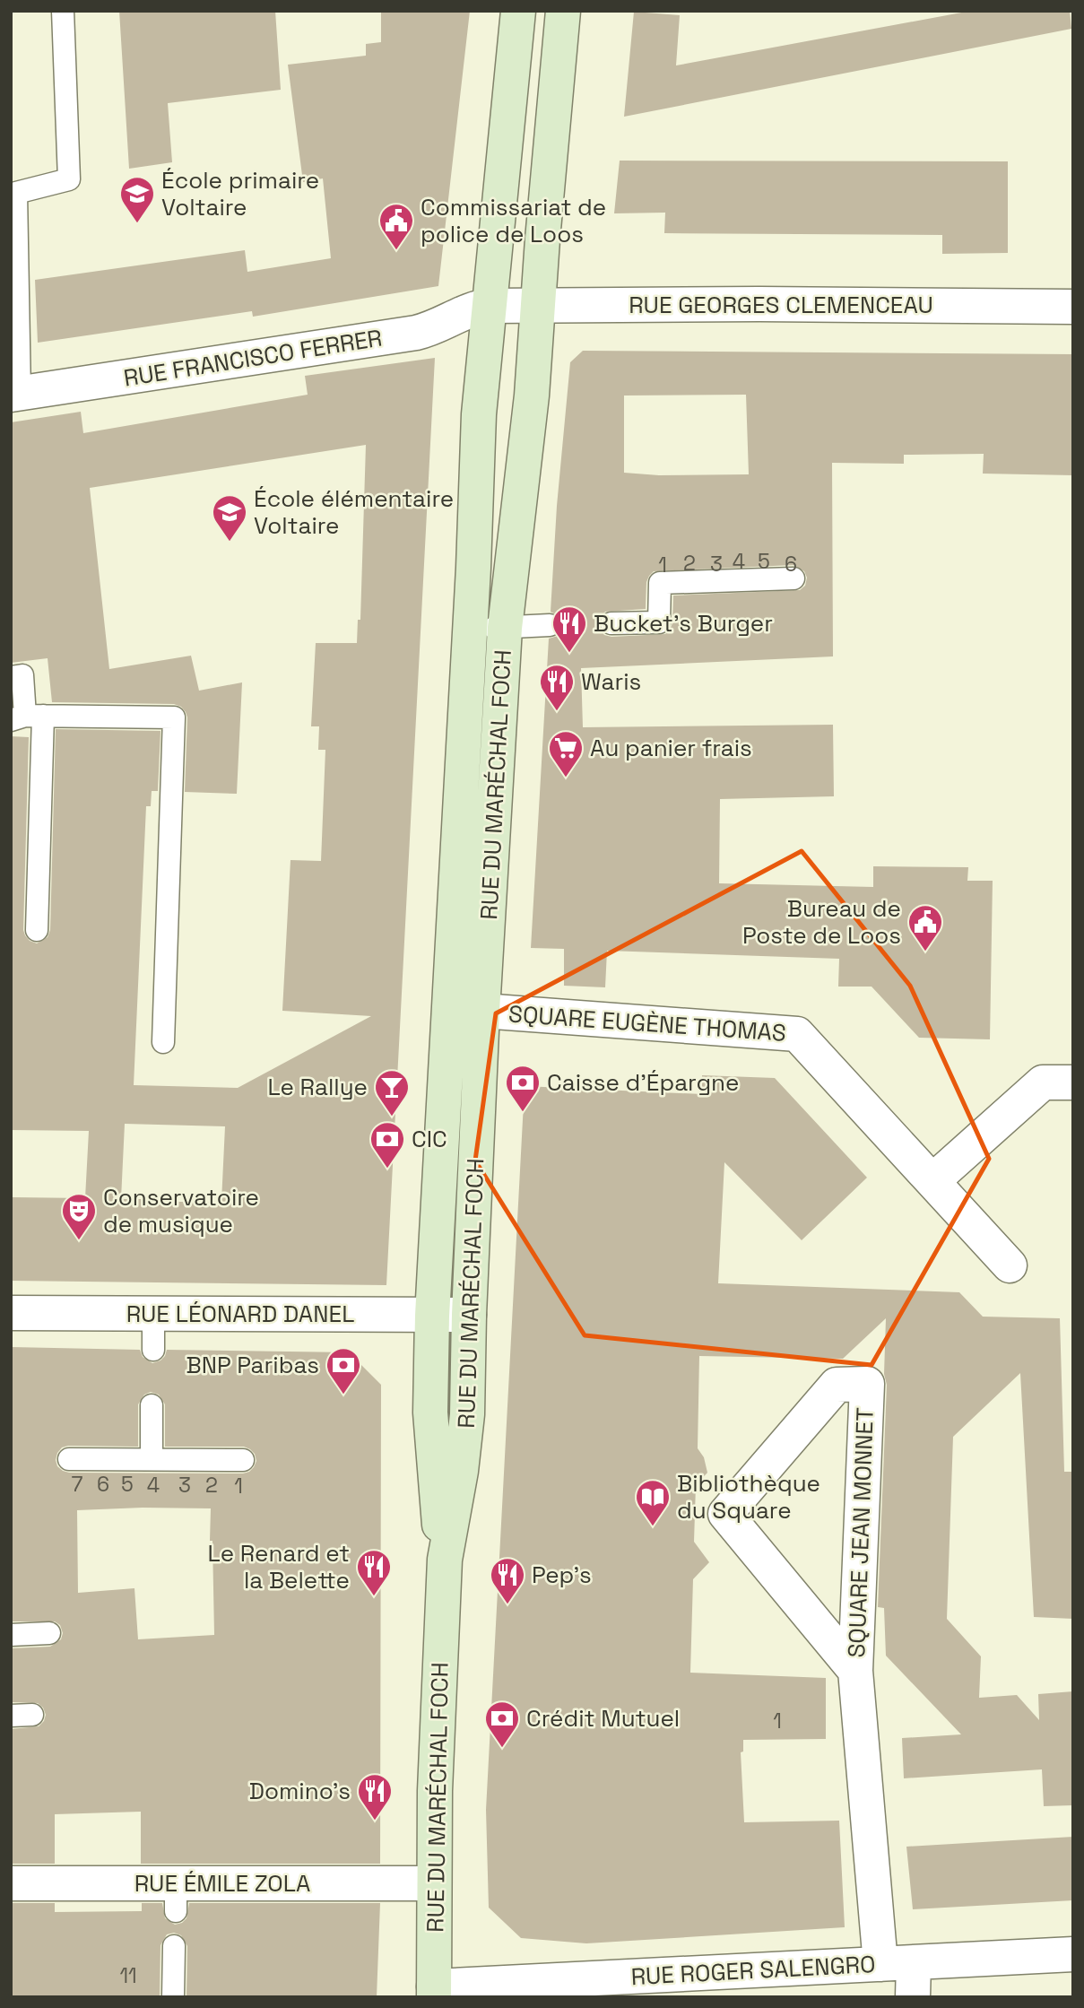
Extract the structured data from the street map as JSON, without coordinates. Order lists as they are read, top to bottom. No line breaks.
{"streets":{"main road":["RUE DU MARÉCHAL FOCH"],"street":["RUE GEORGES CLEMENCEAU","RUE FRANCISCO FERRER","SQUARE EUGÈNE THOMAS","RUE LÉONARD DANEL","SQUARE JEAN MONNET","RUE ÉMILE ZOLA","RUE ROGER SALENGRO"]},"crossings":[["RUE GEORGES CLEMENCEAU","RUE FRANCISCO FERRER"],["RUE GEORGES CLEMENCEAU","RUE DU MARÉCHAL FOCH"],["RUE FRANCISCO FERRER","RUE DU MARÉCHAL FOCH"],["RUE DU MARÉCHAL FOCH","SQUARE EUGÈNE THOMAS"],["RUE DU MARÉCHAL FOCH","RUE LÉONARD DANEL"],["RUE DU MARÉCHAL FOCH","RUE ÉMILE ZOLA"],["RUE DU MARÉCHAL FOCH","RUE ROGER SALENGRO"],["SQUARE JEAN MONNET","RUE ROGER SALENGRO"]],"places":{"school or university":["École primaire Voltaire","École élémentaire Voltaire"],"public building":["Commissariat de police de Loos","Bureau de Poste de Loos"],"restaurant":["Bucket's Burger","Waris","Le Renard et la Belette","Pep's","Domino's"],"supermarket":["Au panier frais"],"bank":["Caisse d'Épargne","CIC","BNP Paribas","Crédit Mutuel"],"bar":["Le Rallye"],"theatre":["Conservatoire de musique"],"library":["Bibliothèque du Square"]},"house_numbers":["4","5","2","3","6","1","7","6","5","4","3","2","1","1","11"]}
